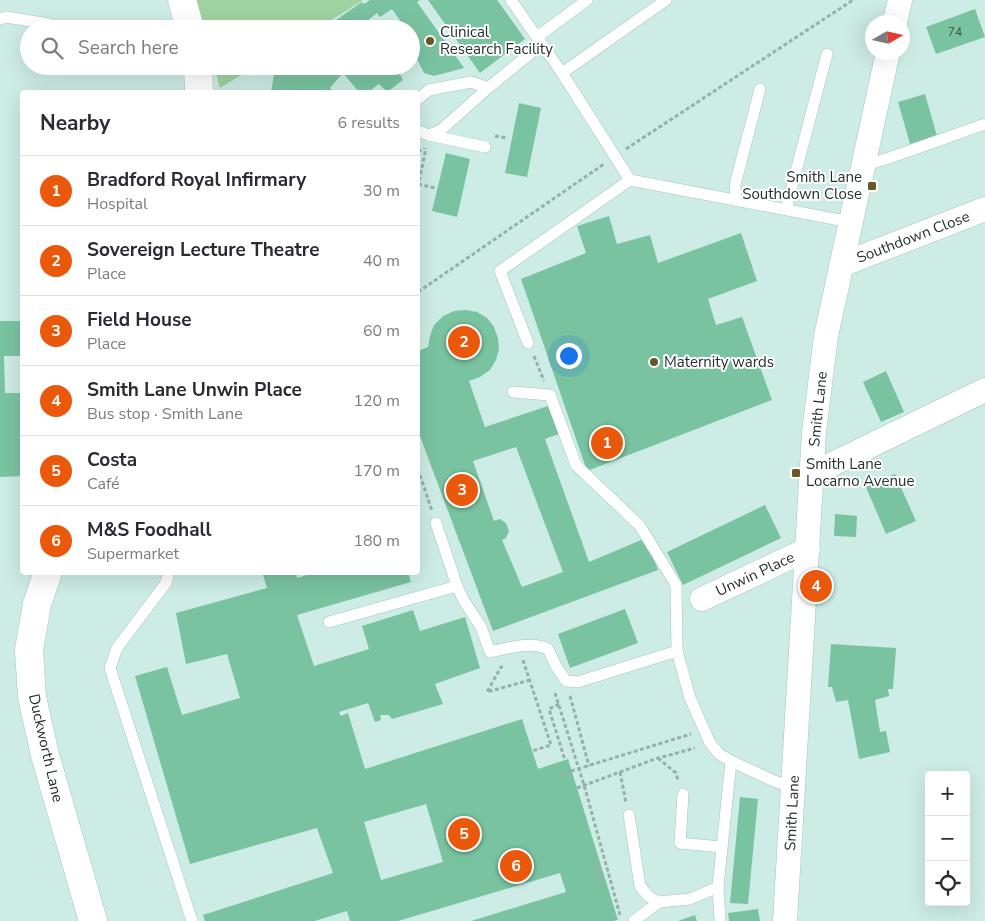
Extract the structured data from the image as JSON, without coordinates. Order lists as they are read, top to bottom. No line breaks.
{"streets":{"street":["Southdown Close","Smith Lane","Unwin Place","Duckworth Lane"]},"crossings":[["Southdown Close","Smith Lane"],["Smith Lane","Unwin Place"]],"places":{"other":["Clinical Research Facility","Maternity wards"],"transit":["Smith Lane Southdown Close","Smith Lane Locarno Avenue"]},"house_numbers":["74"],"north":"right","page":{"search":"Search here","heading":["Nearby","6 results"],"list":[{"mark":"1","name":"Bradford Royal Infirmary","note":"Hospital","value":"30 m"},{"mark":"2","name":"Sovereign Lecture Theatre","note":"Place","value":"40 m"},{"mark":"3","name":"Field House","note":"Place","value":"60 m"},{"mark":"4","name":"Smith Lane Unwin Place","note":"Bus stop · Smith Lane","value":"120 m"},{"mark":"5","name":"Costa","note":"Café","value":"170 m"},{"mark":"6","name":"M&S Foodhall","note":"Supermarket","value":"180 m"}],"pins":["2","1","3","4","5","6"],"map_buttons":["+","−"]}}
